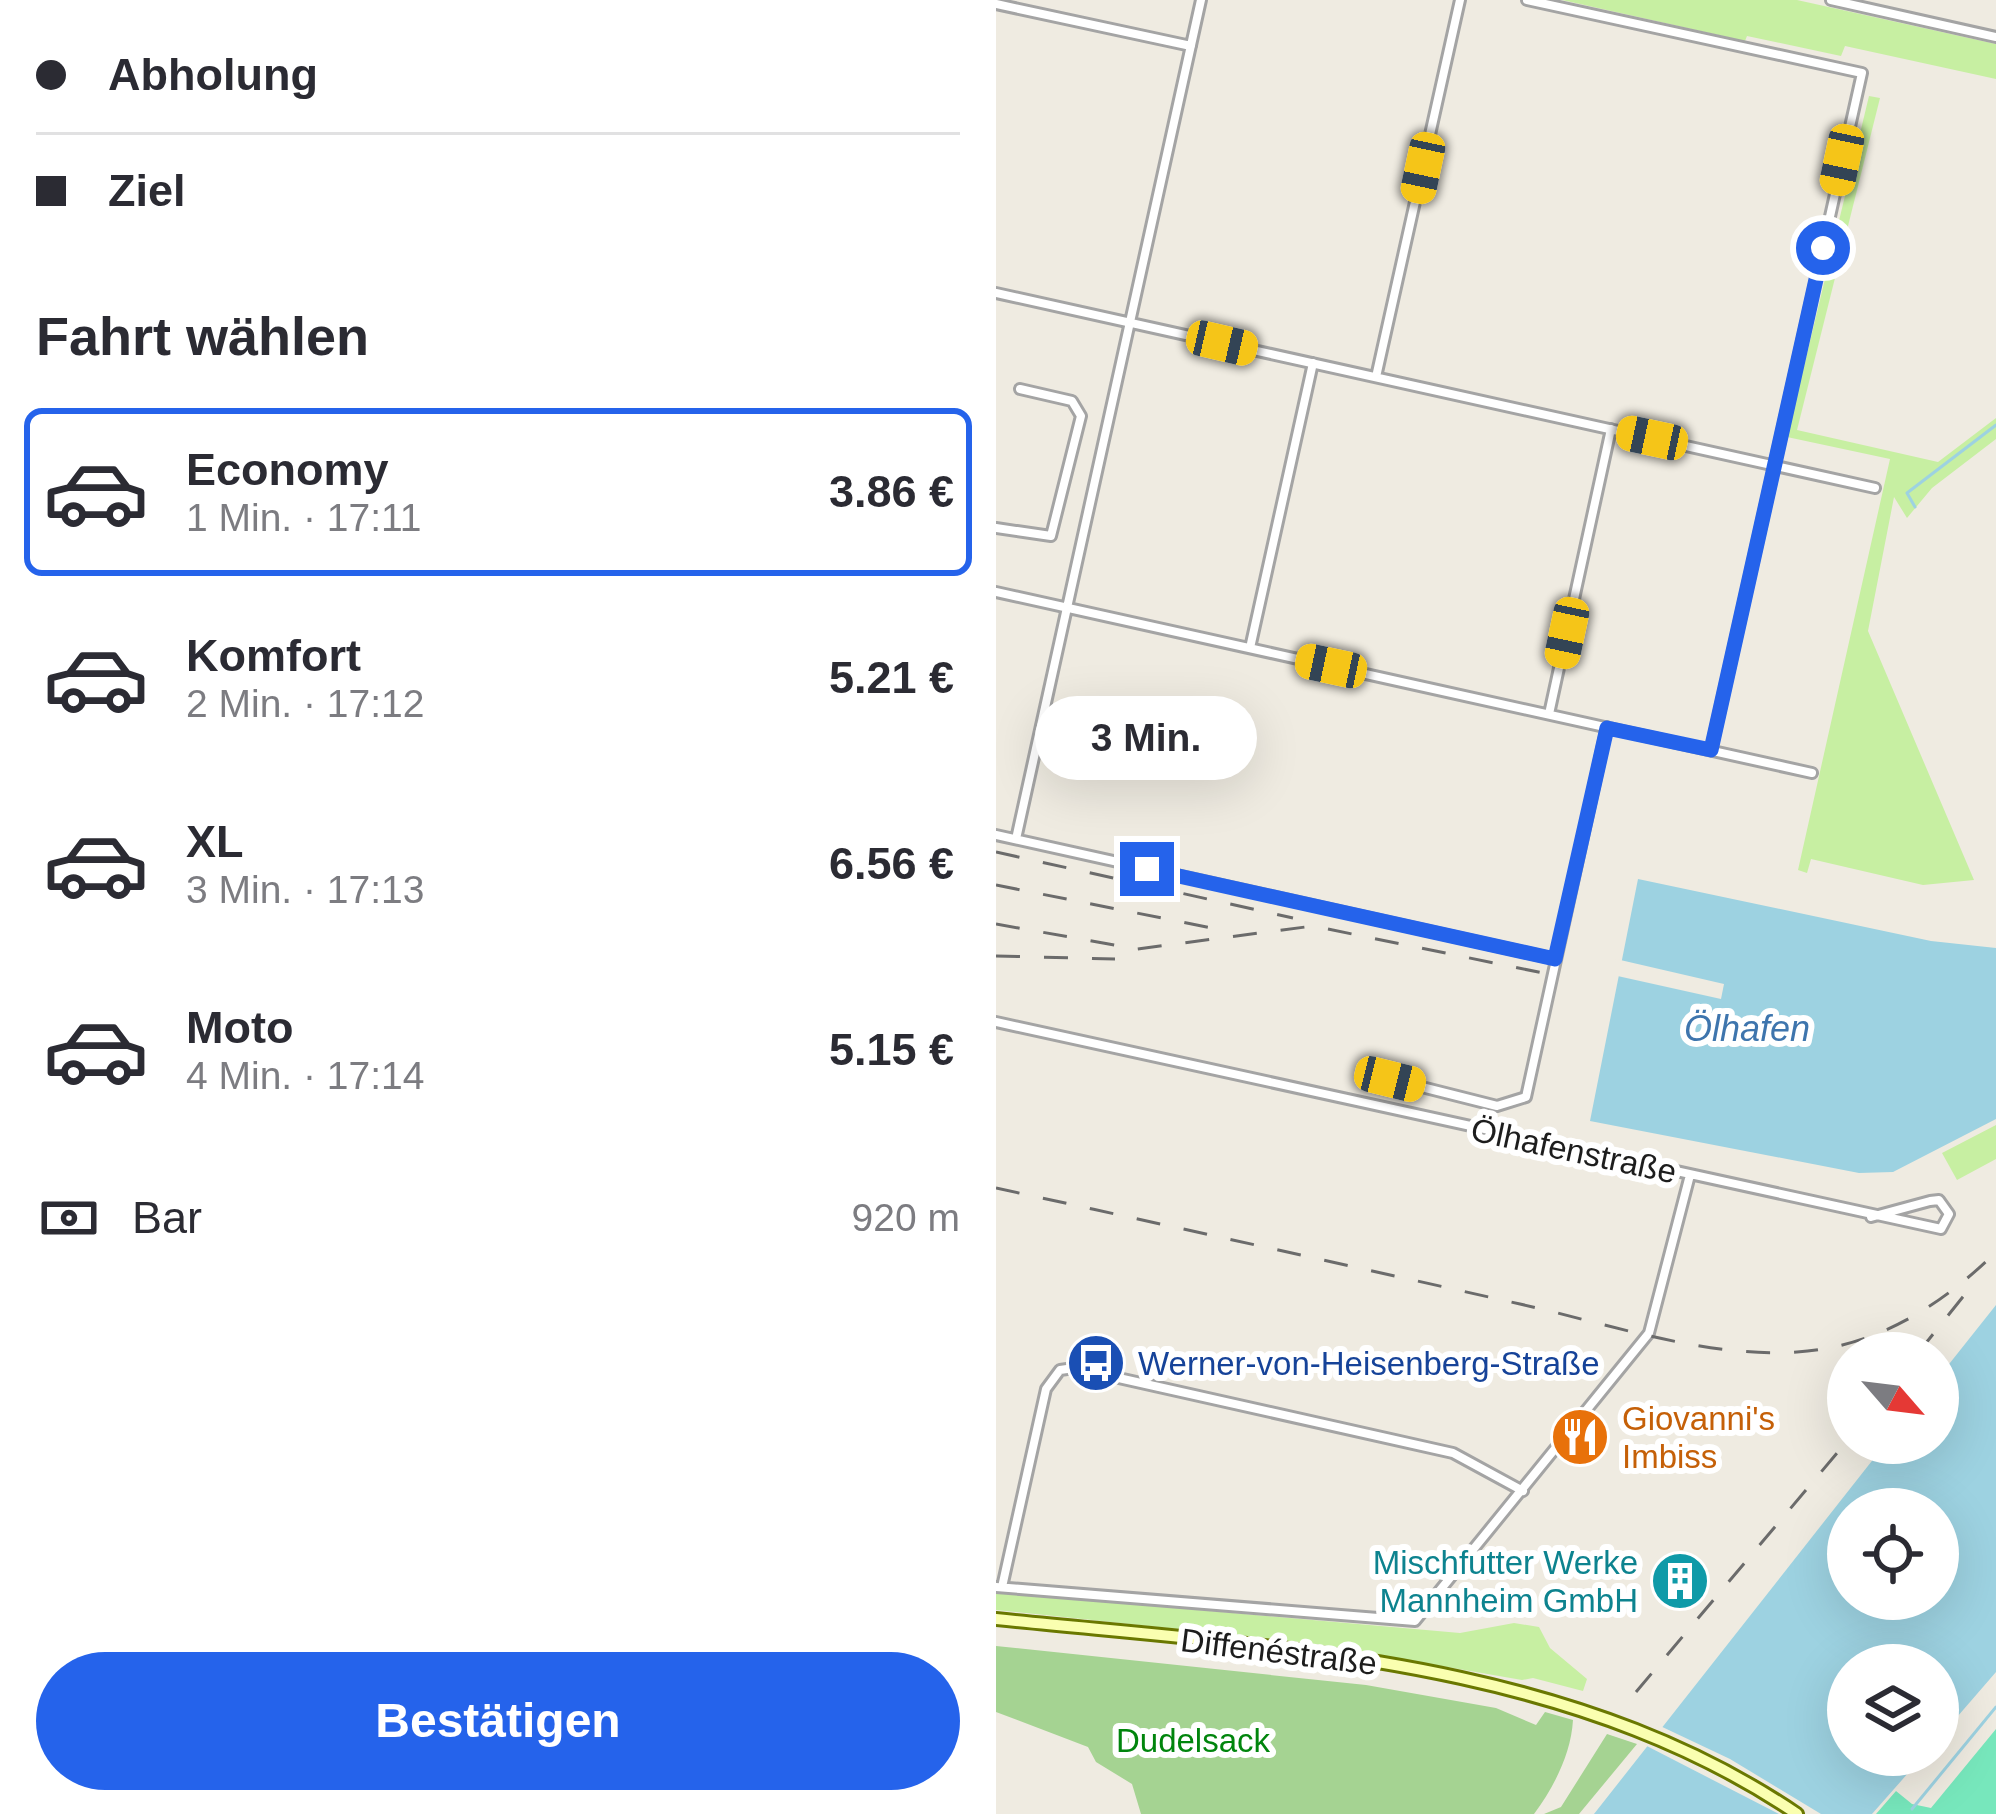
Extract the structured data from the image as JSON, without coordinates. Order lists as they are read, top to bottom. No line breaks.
{"streets":{"main road":["Diffenéstraße"],"street":["Ölhafenstraße"]},"water":["Ölhafen"],"parks":["Dudelsack"],"places":{"bus stop":["Werner-von-Heisenberg-Straße"],"restaurant":["Giovanni's Imbiss"],"building":["Mischfutter Werke Mannheim GmbH"]},"north":"bottom right","page":{"banner":["Abholung","Ziel"],"heading":"Fahrt wählen","list":[{"name":"Economy","note":"1 Min. · 17:11","value":"3.86 €"},{"name":"Komfort","note":"2 Min. · 17:12","value":"5.21 €"},{"name":"XL","note":"3 Min. · 17:13","value":"6.56 €"},{"name":"Moto","note":"4 Min. · 17:14","value":"5.15 €"}],"bubble":"3 Min.","pay":["Bar","920 m"],"buttons":"Bestätigen"}}
